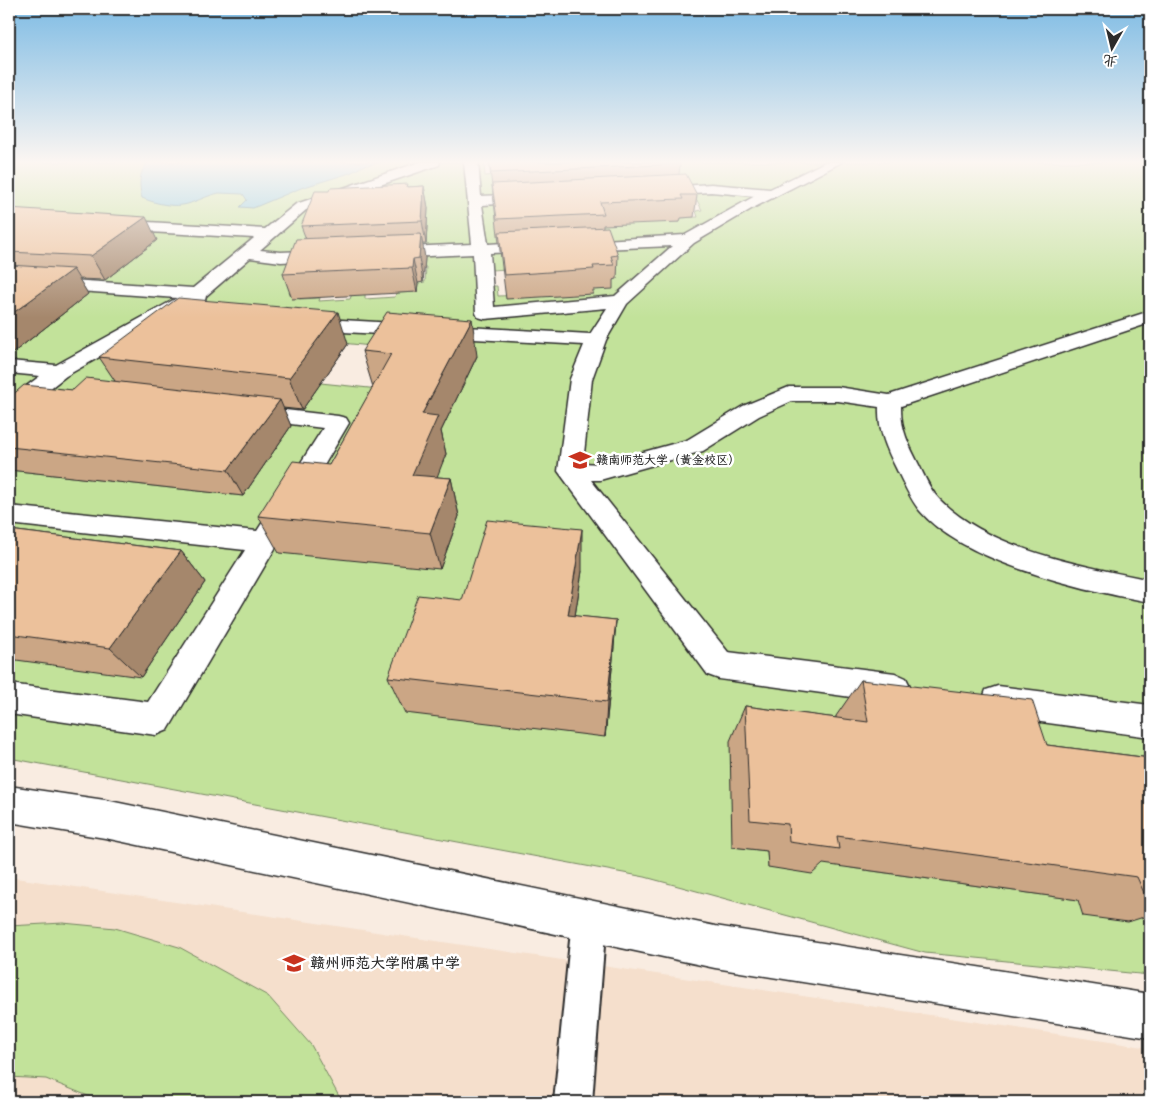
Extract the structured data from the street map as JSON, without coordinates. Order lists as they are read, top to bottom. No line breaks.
{"places":{"school or university":["赣南师范大学（黄金校区）","赣州师范大学附属中学"]},"north":"bottom"}
